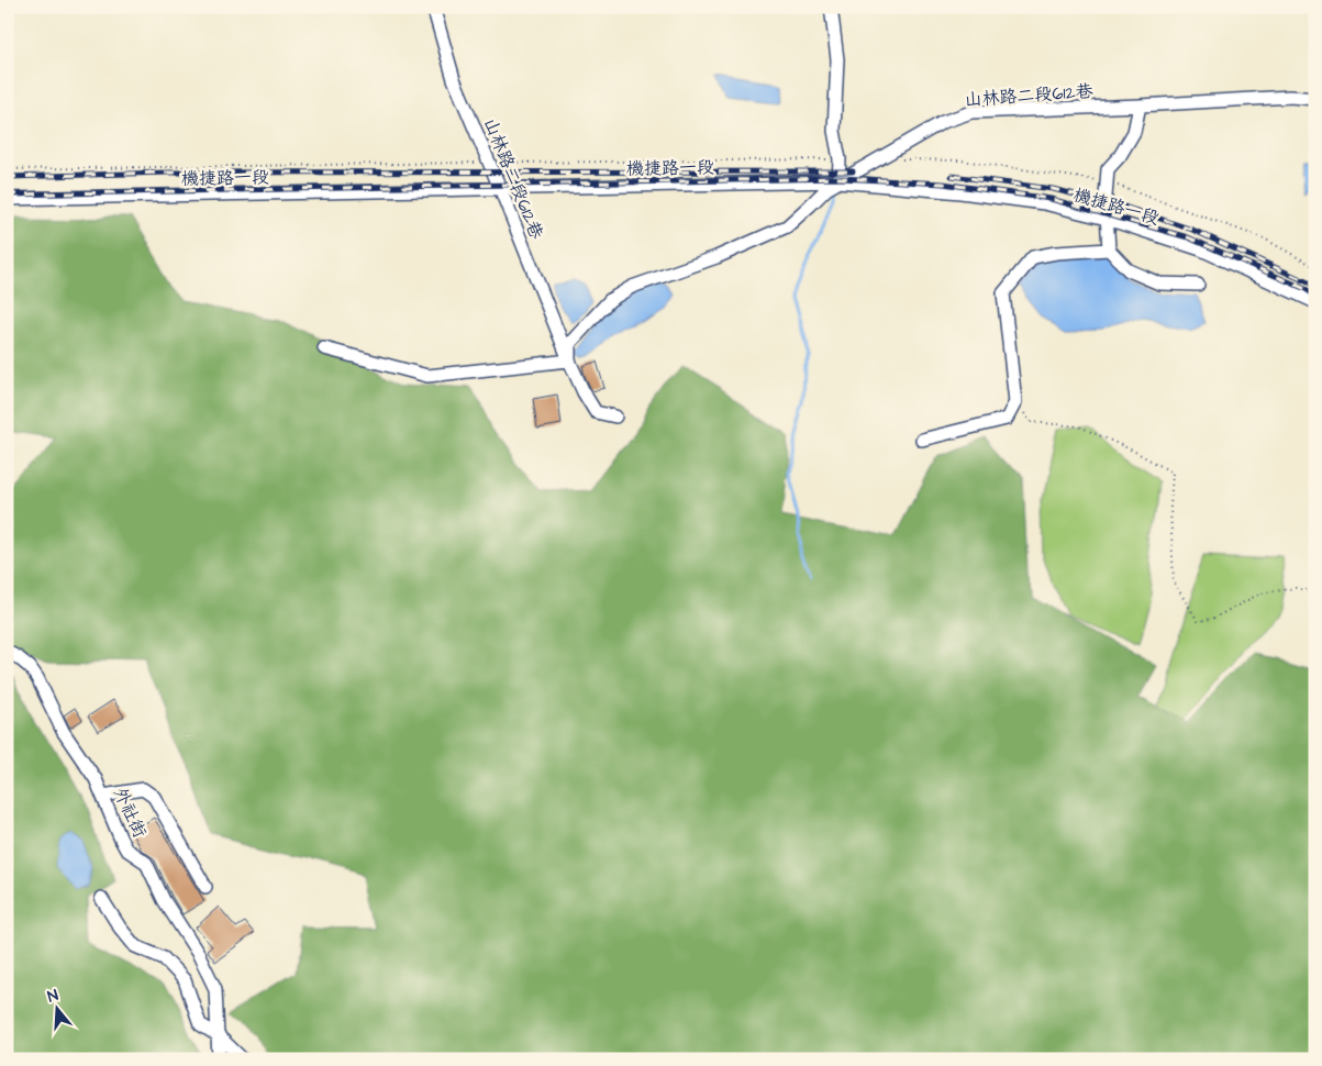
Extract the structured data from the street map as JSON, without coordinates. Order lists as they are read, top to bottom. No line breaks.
{"streets":{"street":["山林路二段612巷","機捷路一段","外社街"]},"crossings":[["山林路二段612巷","機捷路一段"]],"north":"top"}
